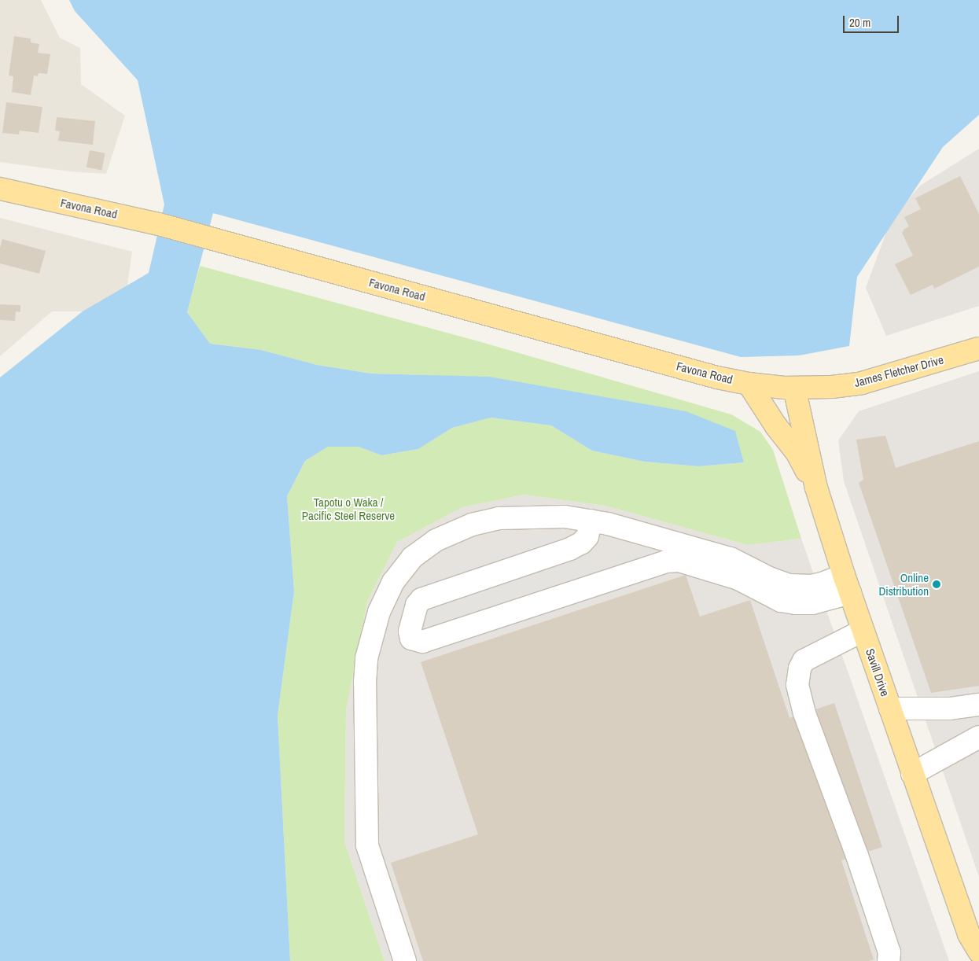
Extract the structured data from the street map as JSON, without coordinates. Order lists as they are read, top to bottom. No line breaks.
{"streets":{"main road":["Favona Road","James Fletcher Drive","Savill Drive"]},"crossings":[["Favona Road","James Fletcher Drive"],["Favona Road","Savill Drive"],["James Fletcher Drive","Savill Drive"]],"parks":["Tapotu o Waka / Pacific Steel Reserve"],"places":["Online Distribution"],"scale_bar":"20 m"}
